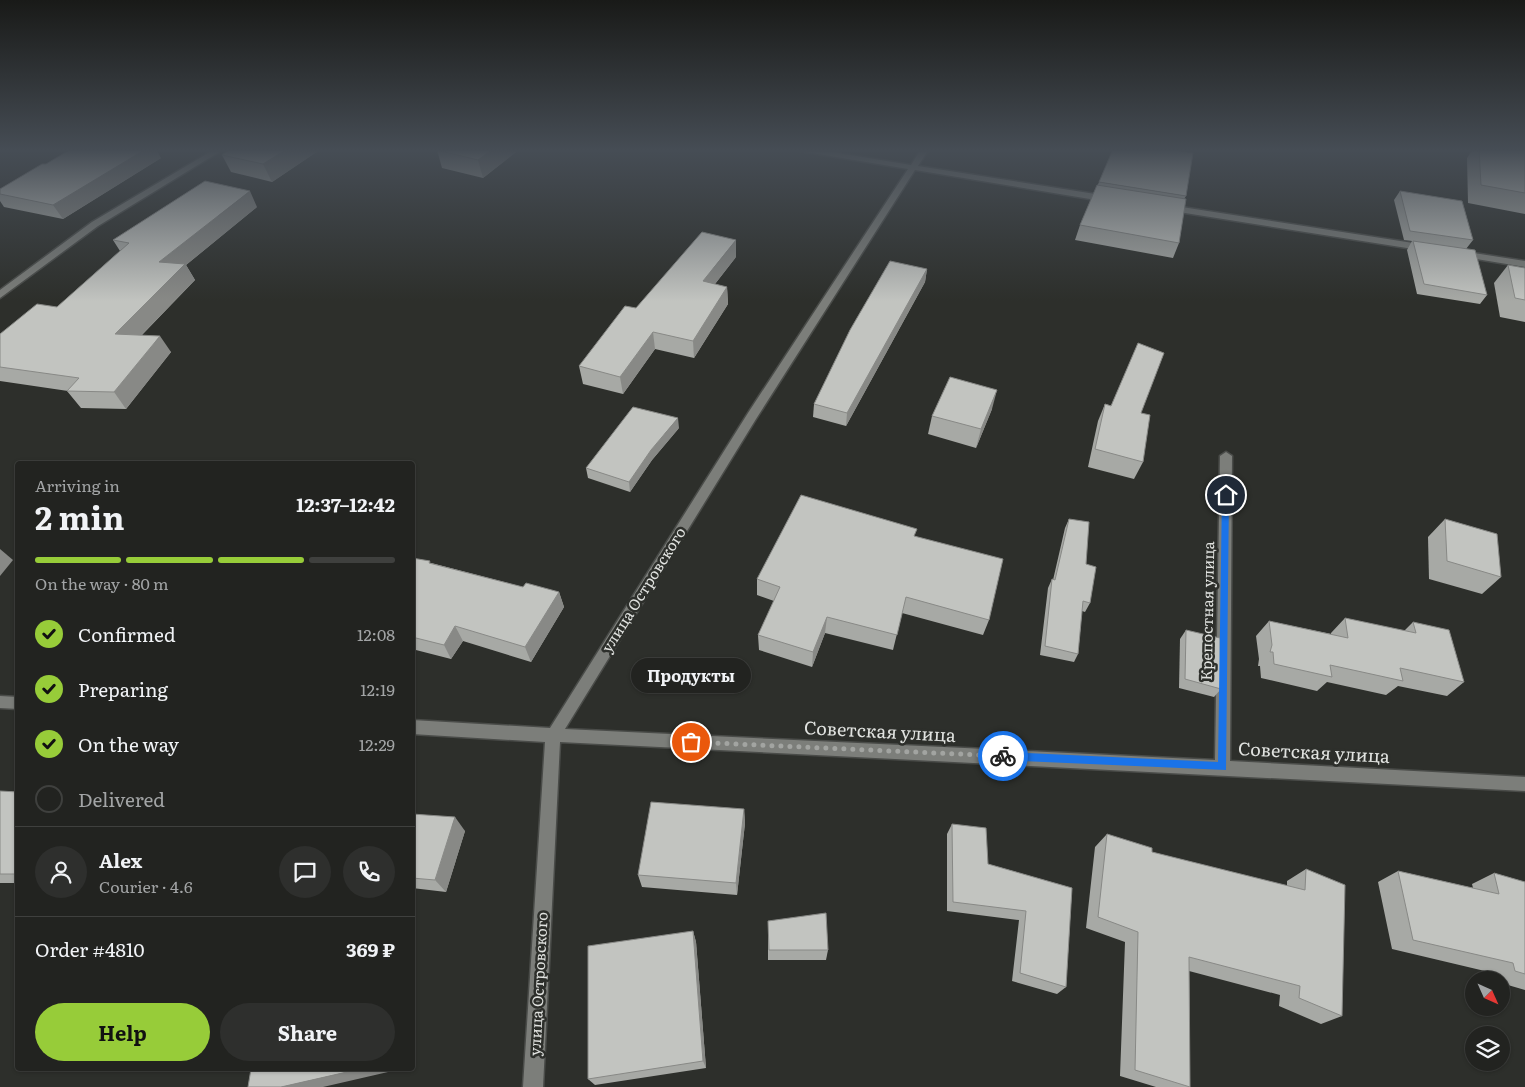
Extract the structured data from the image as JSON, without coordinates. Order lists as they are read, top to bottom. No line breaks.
{"streets":{"street":["улица Островского","Крепостная улица","Советская улица"]},"crossings":[["улица Островского","Советская улица"],["Крепостная улица","Советская улица"]],"places":["Продукты"],"north":"bottom right","page":{"heading":["2 min","Arriving in","12:37–12:42"],"panel":["Alex","Courier · 4.6","Order #4810","369 ₽"],"bar":"On the way · 80 m","list":[["Confirmed","12:08"],["Preparing","12:19"],["On the way","12:29"],"Delivered"],"bubble":"Продукты","buttons":["Help","Share"]}}
